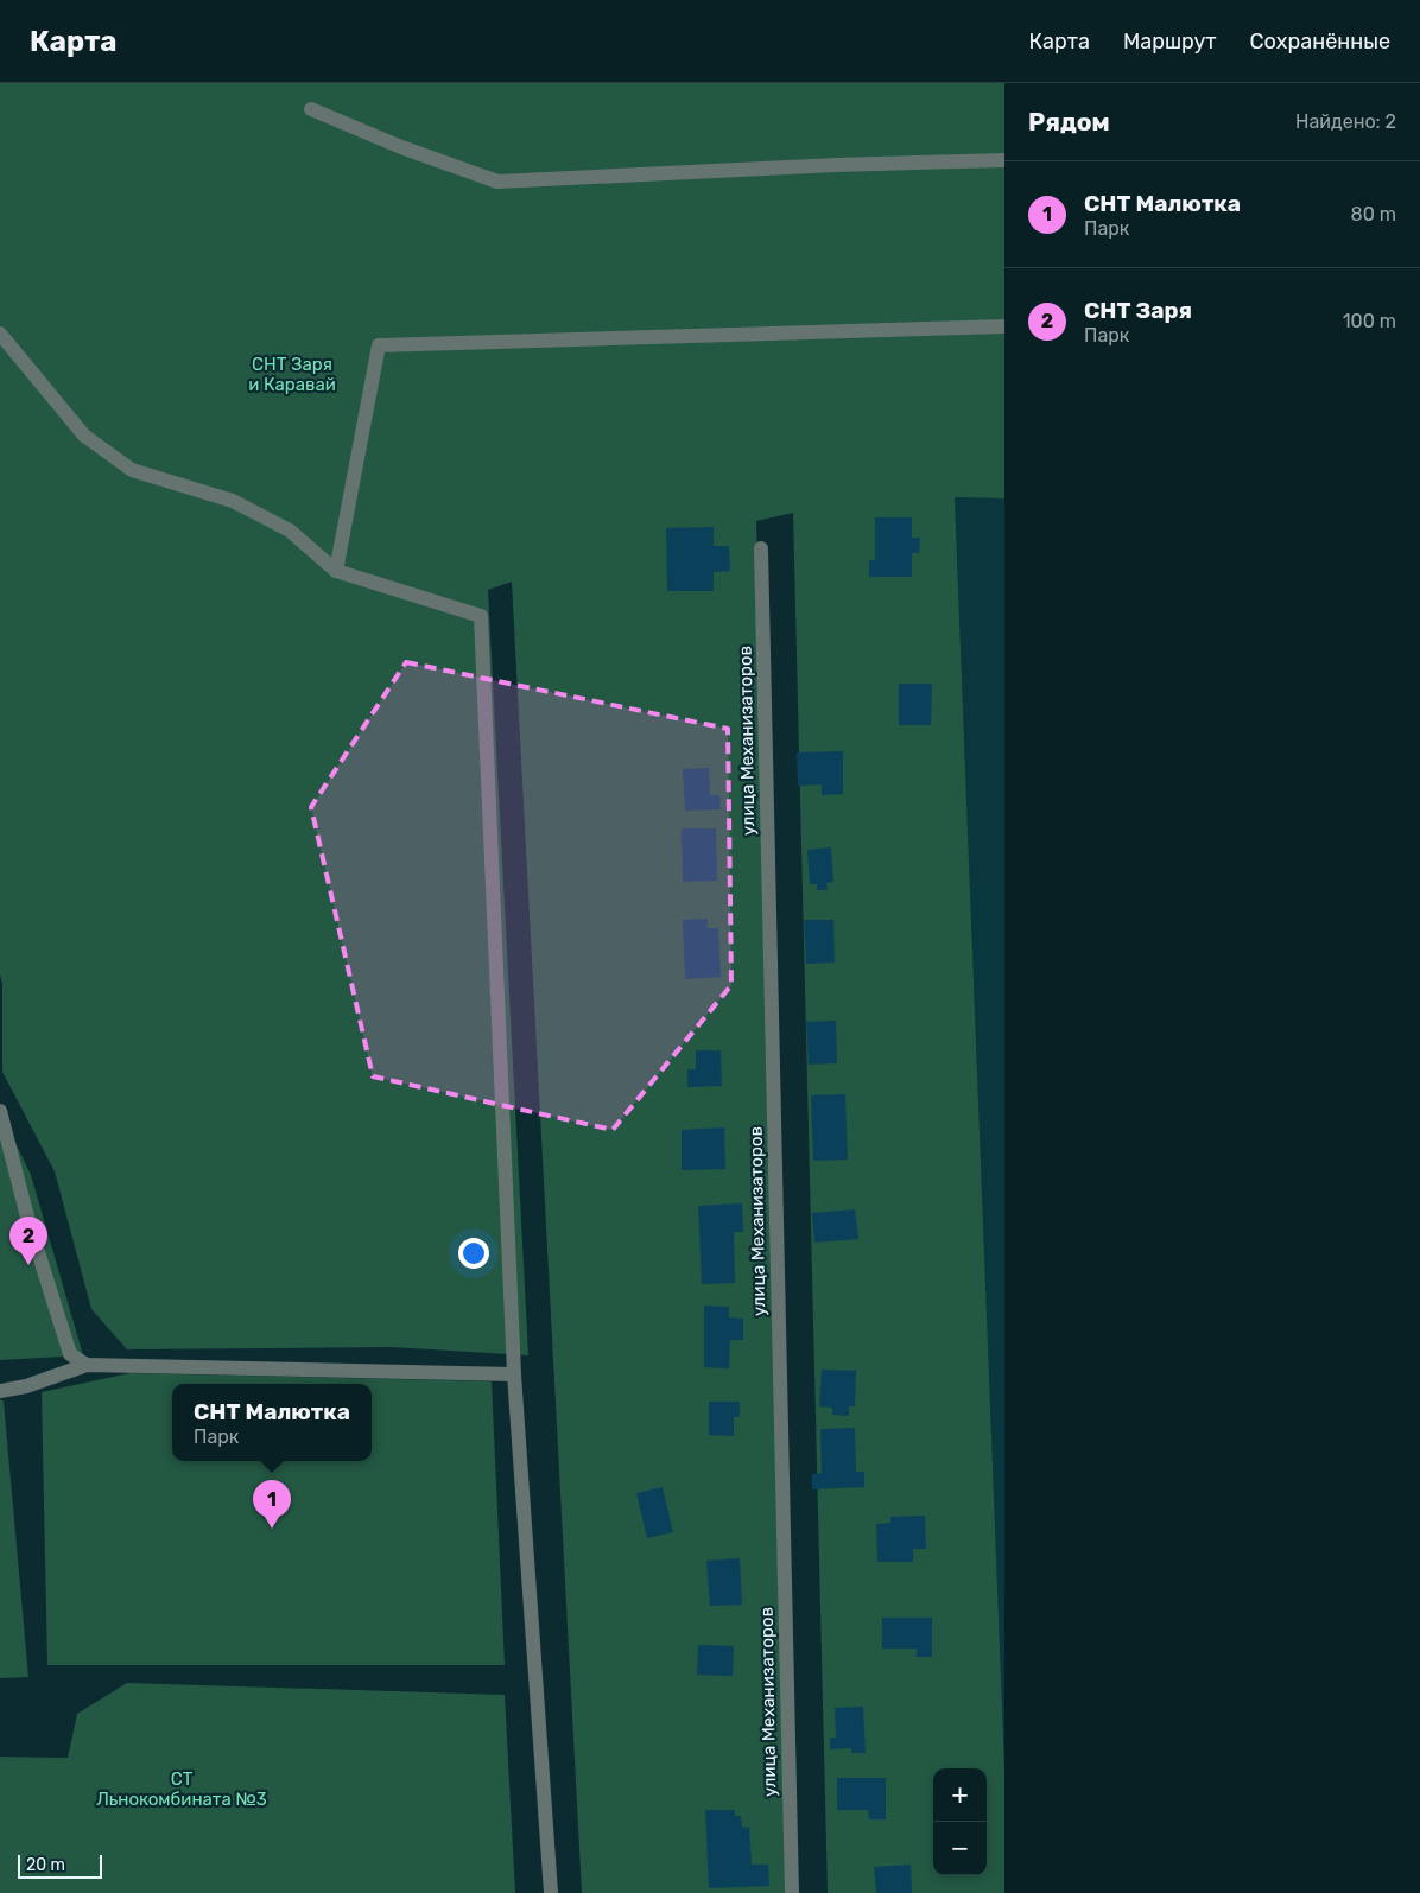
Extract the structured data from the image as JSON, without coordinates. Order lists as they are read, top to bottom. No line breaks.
{"streets":{"street":["улица Механизаторов"]},"parks":["СНТ Заря и Каравай","СТ Льнокомбината №3"],"scale_bar":"20 m","page":{"header":"Карта","nav":["Карта","Маршрут","Сохранённые"],"heading":["Рядом","Найдено: 2"],"list":[{"mark":"1","name":"СНТ Малютка","note":"Парк","value":"80 m"},{"mark":"2","name":"СНТ Заря","note":"Парк","value":"100 m"}],"pins":["2","1"],"popup":["СНТ Малютка","Парк"],"map_buttons":["+","−"],"scale":"20 m"}}
